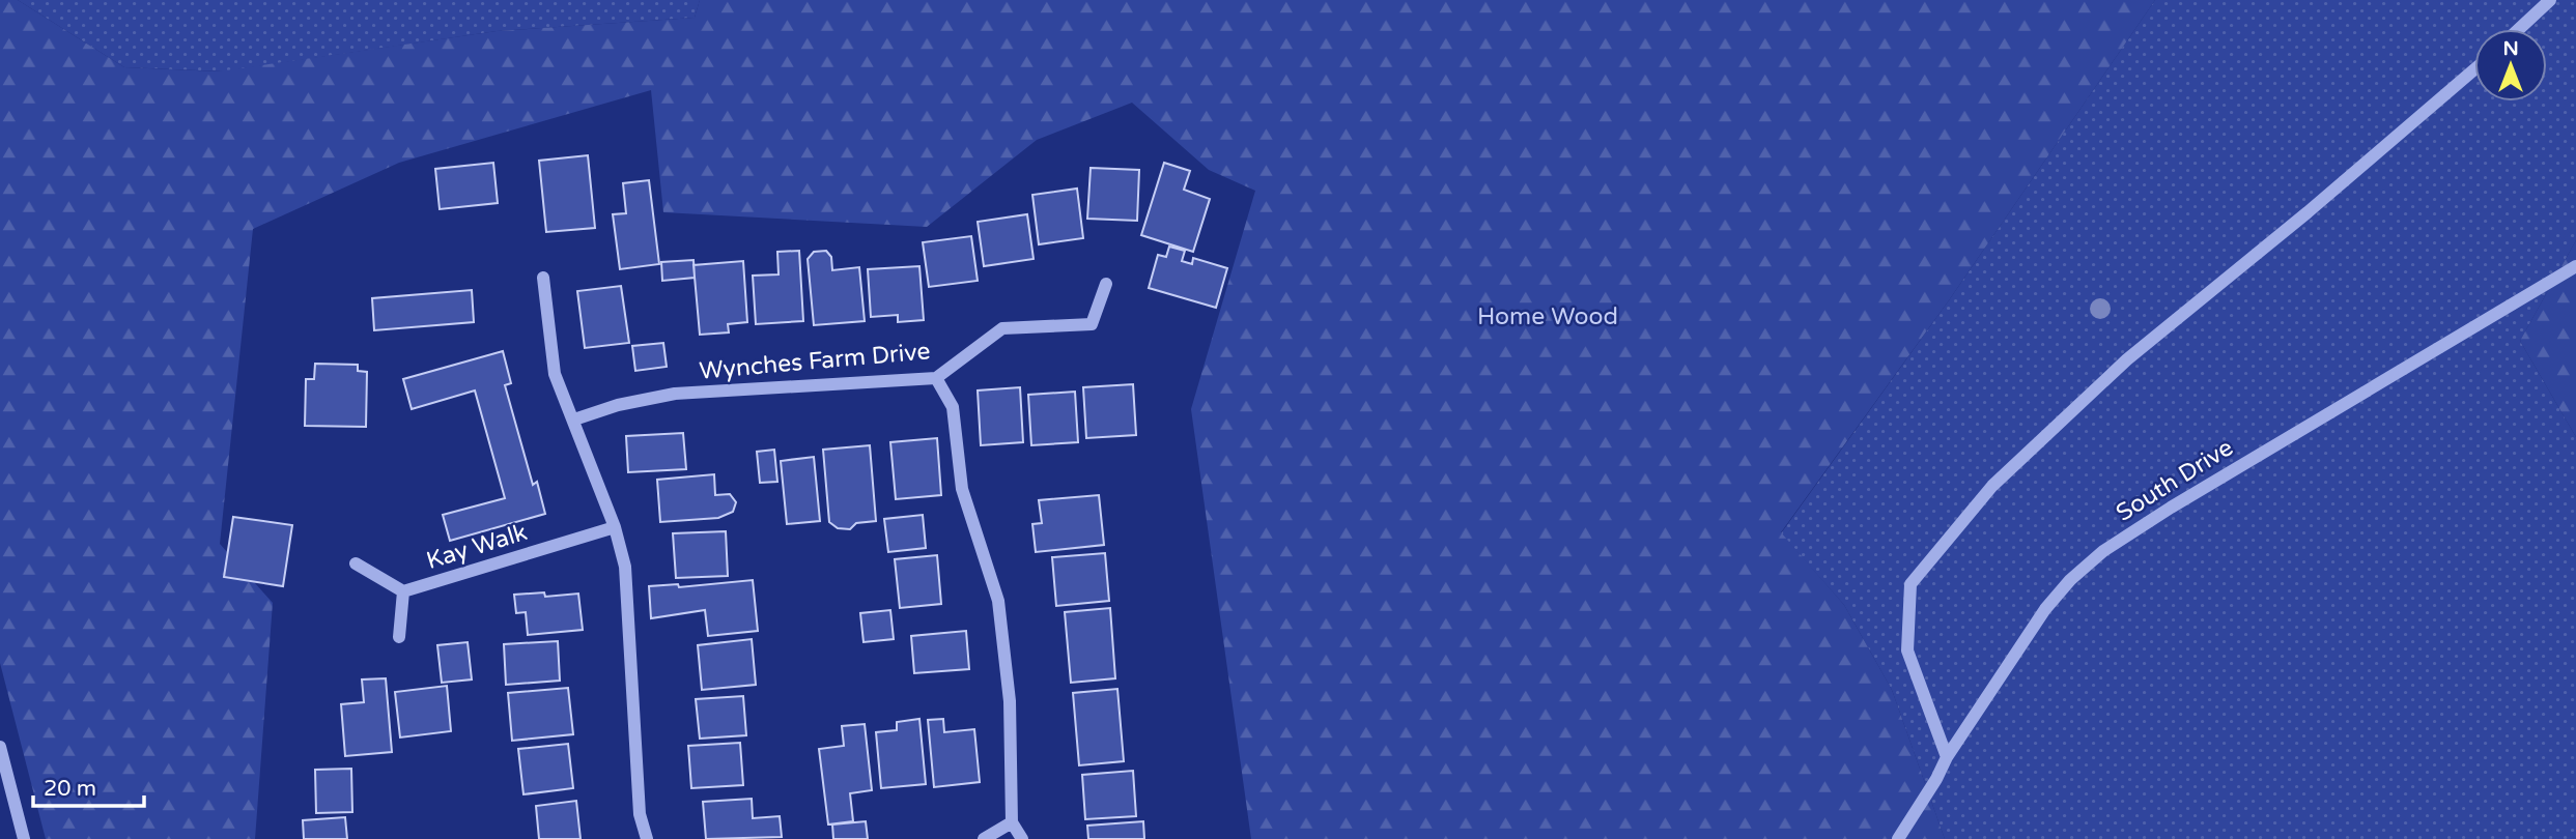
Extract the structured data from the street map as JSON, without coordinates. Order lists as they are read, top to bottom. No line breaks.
{"streets":{"street":["Wynches Farm Drive","South Drive","Kay Walk"]},"parks":["Home Wood"],"scale_bar":"20 m","north":"top"}
